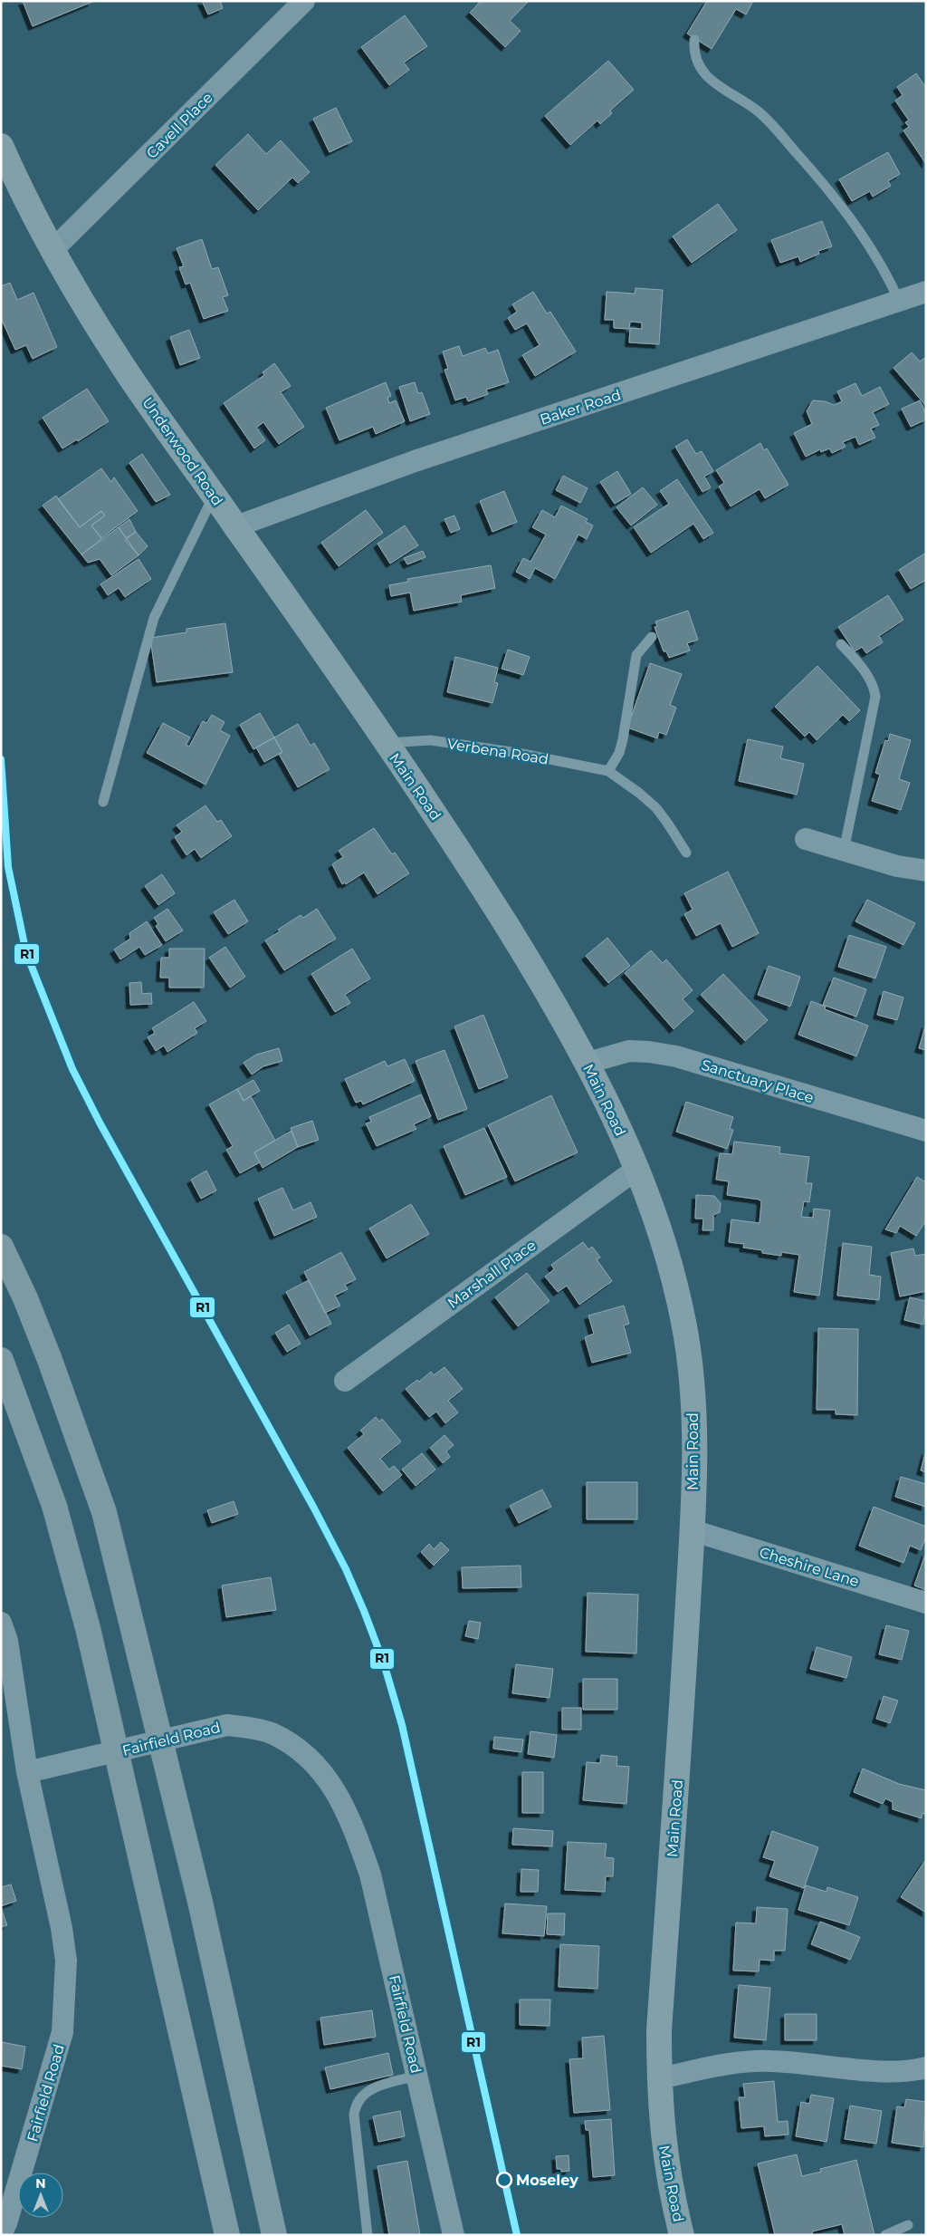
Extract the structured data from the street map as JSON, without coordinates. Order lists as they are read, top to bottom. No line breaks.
{"streets":{"main road":["Underwood Road","Main Road"],"street":["Cavell Place","Baker Road","Sanctuary Place","Marshall Place","Cheshire Lane","Fairfield Road"],"lane":["Verbena Road"]},"crossings":[["Cavell Place","Underwood Road"],["Baker Road","Underwood Road"],["Underwood Road","Verbena Road"],["Underwood Road","Main Road"],["Verbena Road","Main Road"],["Main Road","Sanctuary Place"],["Main Road","Marshall Place"],["Main Road","Cheshire Lane"]],"places":["Moseley"],"lines":["transit line R1"],"north":"top"}
